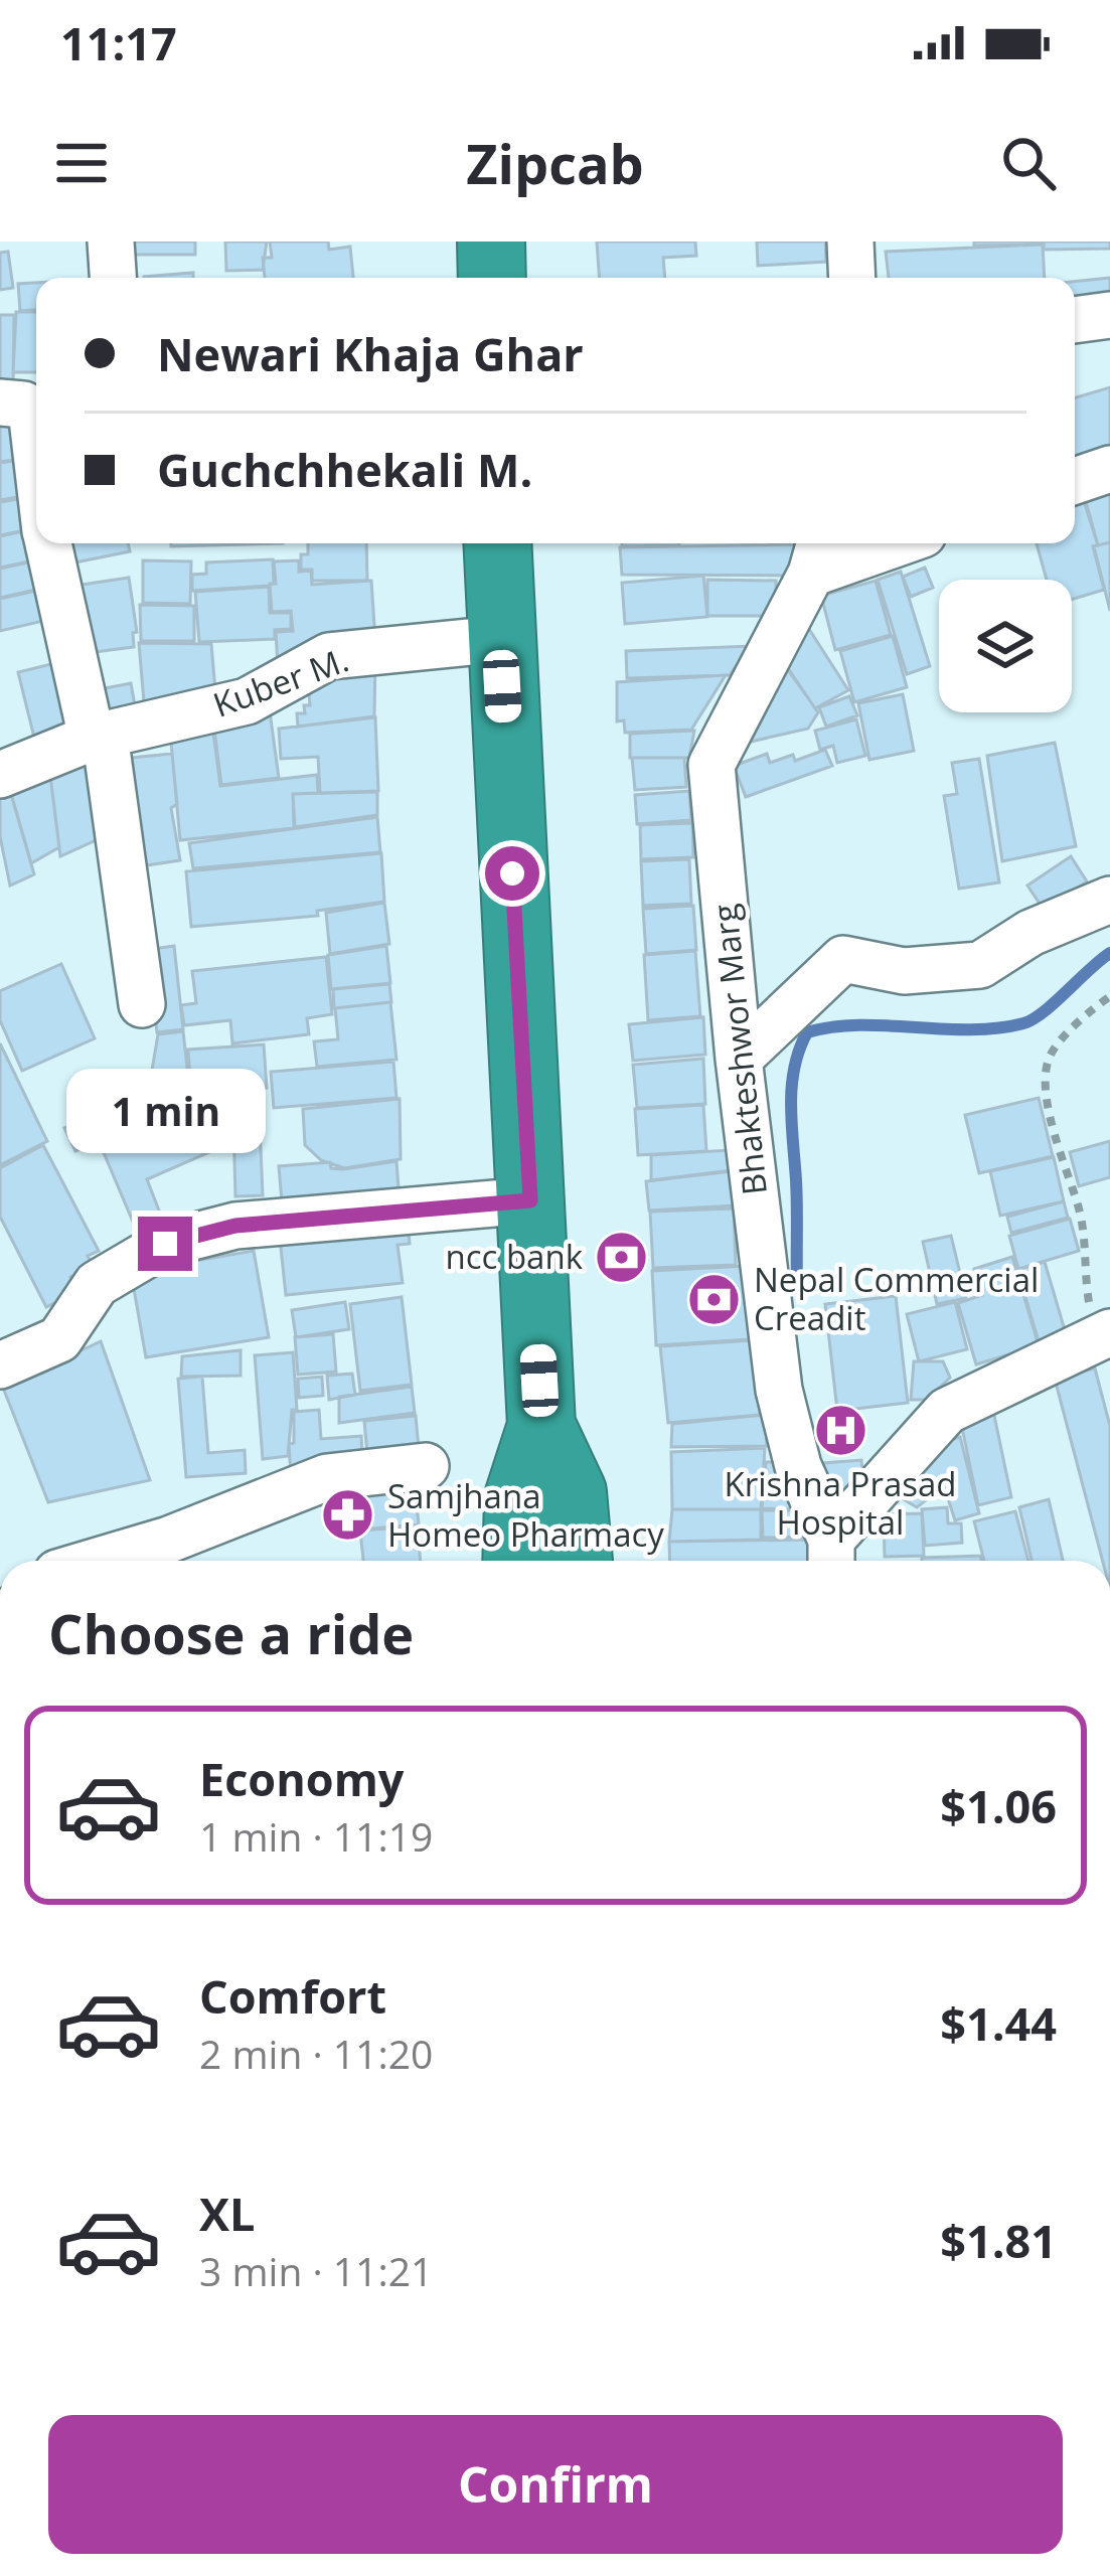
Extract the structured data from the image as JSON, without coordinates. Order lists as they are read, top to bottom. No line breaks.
{"streets":{"street":["Kuber M.","Bhakteshwor Marg"]},"places":{"bank":["ncc bank","Nepal Commercial Creadit"],"hospital":["Krishna Prasad Hospital"],"pharmacy":["Samjhana Homeo Pharmacy"]},"page":{"status":"11:17","header":"Zipcab","banner":["Newari Khaja Ghar","Guchchhekali M."],"bubble":"1 min","heading":"Choose a ride","list":[{"name":"Economy","note":"1 min · 11:19","value":"$1.06"},{"name":"Comfort","note":"2 min · 11:20","value":"$1.44"},{"name":"XL","note":"3 min · 11:21","value":"$1.81"}],"buttons":"Confirm"}}
